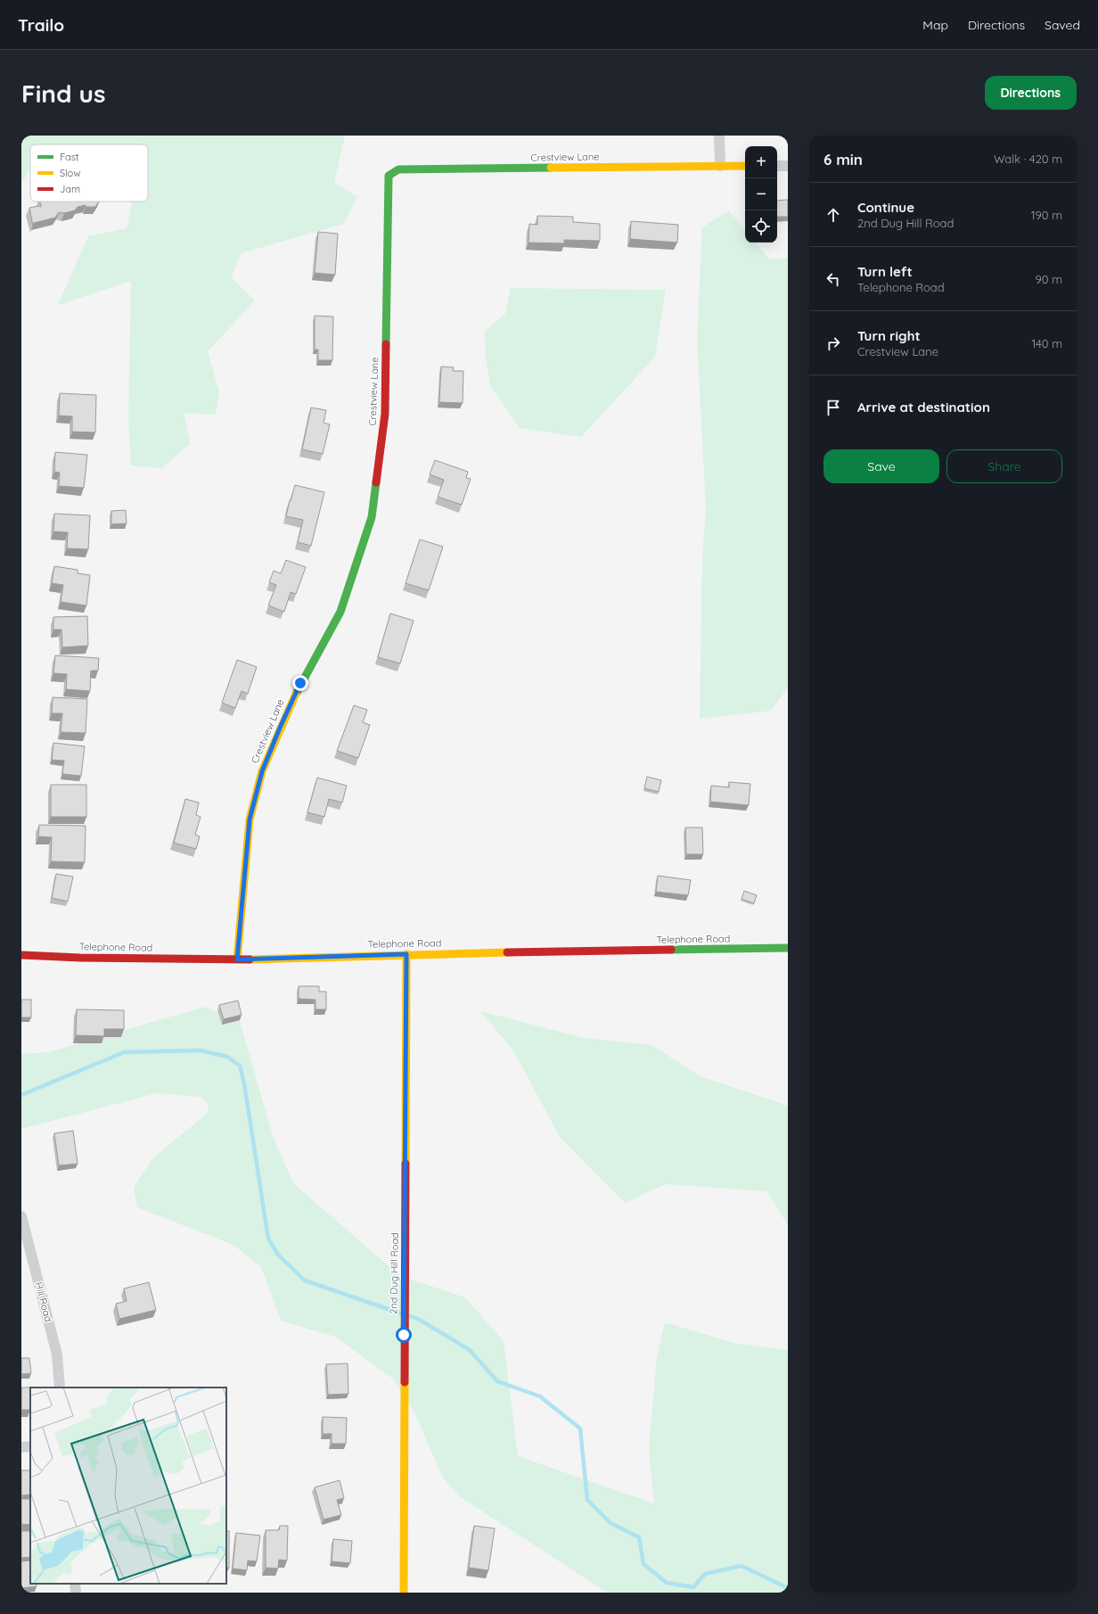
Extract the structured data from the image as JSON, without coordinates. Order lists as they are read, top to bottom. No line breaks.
{"streets":{"street":["Crestview Lane","Telephone Road","2nd Dug Hill Road","Hill Road"]},"crossings":[["Crestview Lane","Telephone Road"],["Telephone Road","2nd Dug Hill Road"]],"legend":["Fast","Slow","Jam"],"page":{"header":"Trailo","nav":["Map","Directions","Saved"],"buttons":["Directions",["Save","Share"]],"title":"Find us","heading":["6 min","Walk · 420 m"],"map_buttons":["+","−"],"list":[["Continue","2nd Dug Hill Road","190 m"],["Turn left","Telephone Road","90 m"],["Turn right","Crestview Lane","140 m"],"Arrive at destination"]}}
